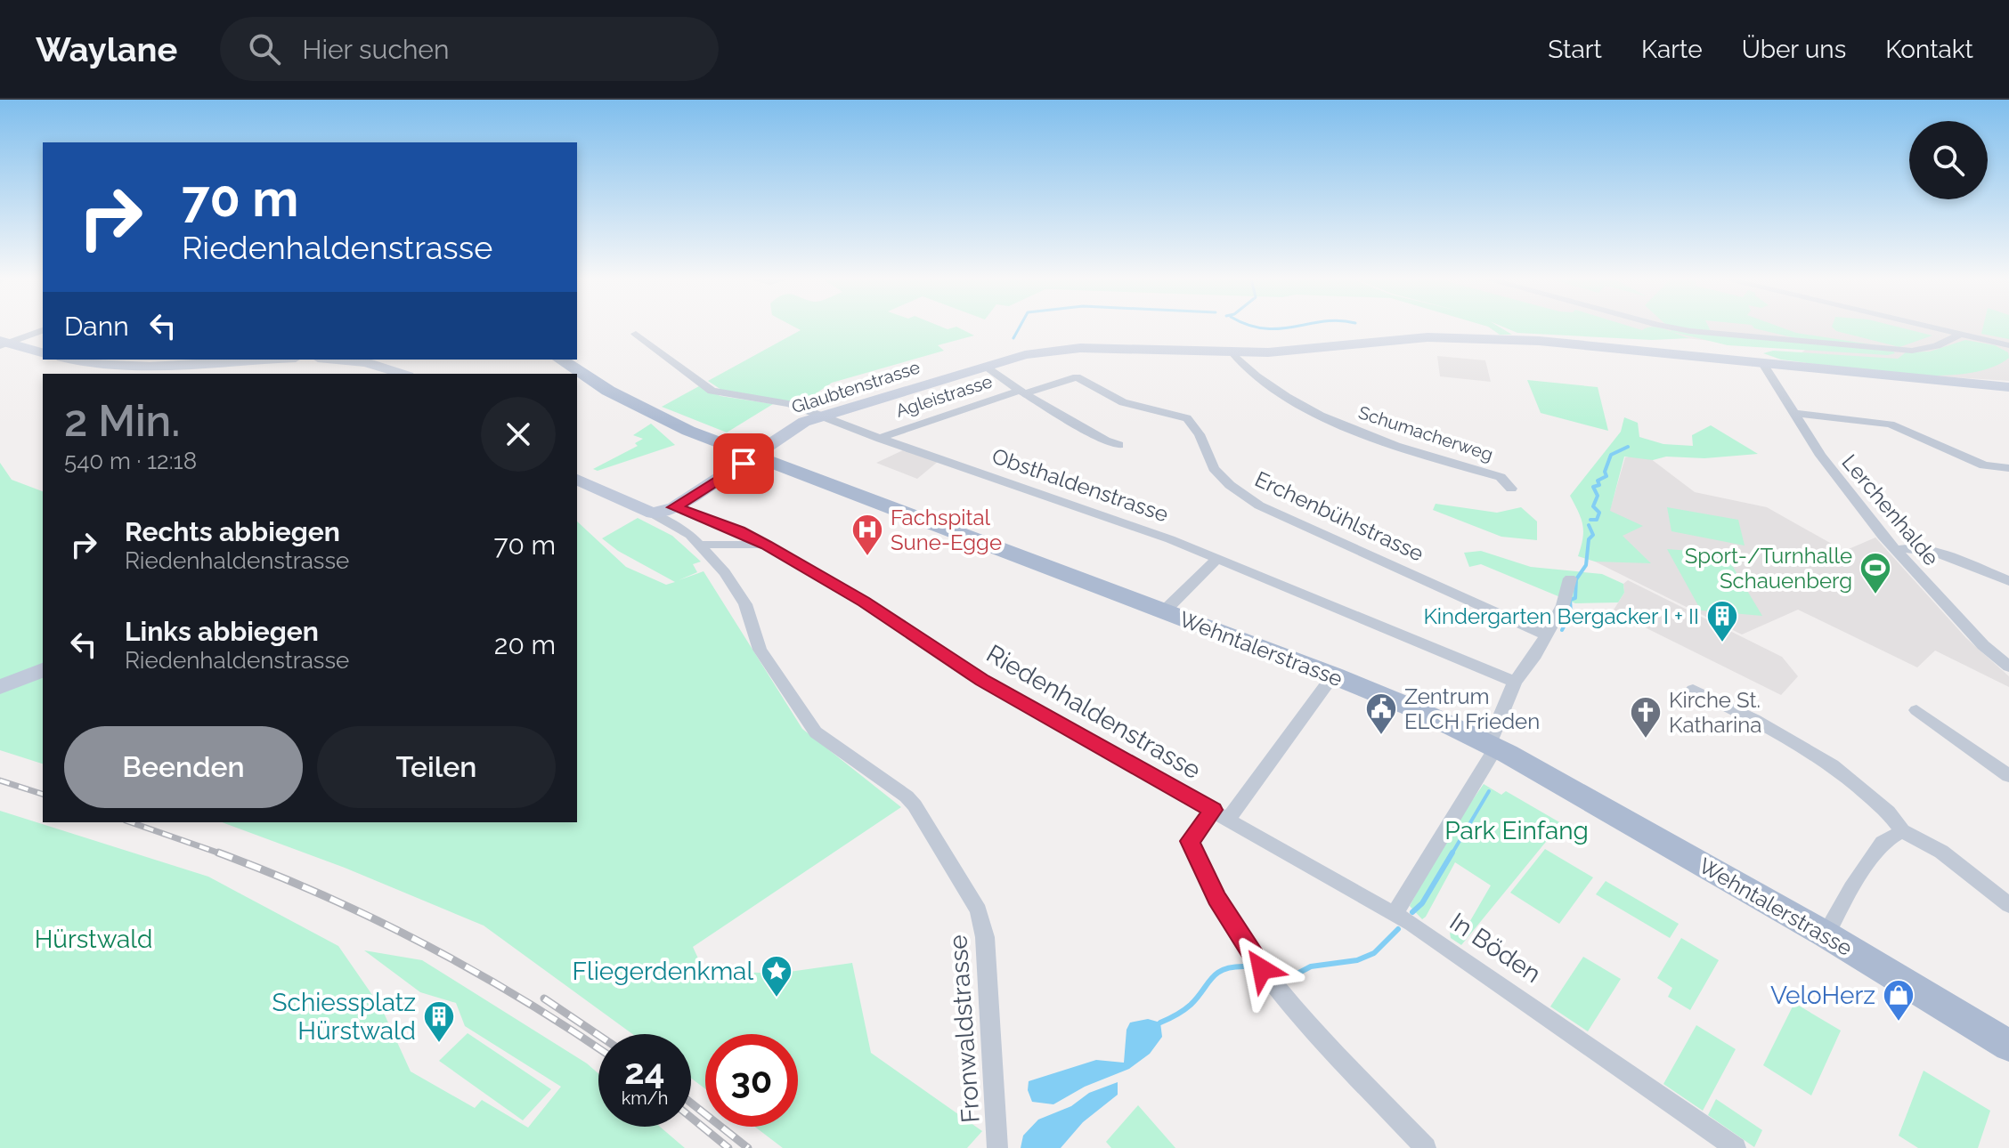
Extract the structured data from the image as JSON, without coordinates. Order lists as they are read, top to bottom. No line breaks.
{"streets":{"main road":["Wehntalerstrasse"],"street":["Glaubtenstrasse","Agleistrasse","Schumacherweg","Obsthaldenstrasse","Lerchenhalde","Erchenbühlstrasse","Riedenhaldenstrasse","In Böden","Fronwaldstrasse"]},"crossings":[["Glaubtenstrasse","Schumacherweg"],["Glaubtenstrasse","Obsthaldenstrasse"],["Glaubtenstrasse","Lerchenhalde"],["Glaubtenstrasse","Wehntalerstrasse"],["Agleistrasse","Obsthaldenstrasse"],["Agleistrasse","Erchenbühlstrasse"],["Riedenhaldenstrasse","In Böden"]],"parks":["Park Einfang","Hürstwald"],"places":{"hospital":["Fachspital Sune-Egge"],"sports":["Sport-/Turnhalle Schauenberg"],"building":["Kindergarten Bergacker I + II","Schiessplatz Hürstwald"],"public building":["Zentrum ELCH Frieden"],"church":["Kirche St. Katharina"],"place":["Fliegerdenkmal"],"shop":["VeloHerz"]},"page":{"header":"Waylane","search":"Hier suchen","nav":["Start","Karte","Über uns","Kontakt"],"turn":["70 m","Riedenhaldenstrasse"],"then":"Dann","heading":["2 Min.","540 m · 12:18"],"list":[{"name":"Rechts abbiegen","note":"Riedenhaldenstrasse","value":"70 m"},{"name":"Links abbiegen","note":"Riedenhaldenstrasse","value":"20 m"}],"buttons":["Beenden","Teilen"],"speed":"24 km/h","limit":"30"}}
